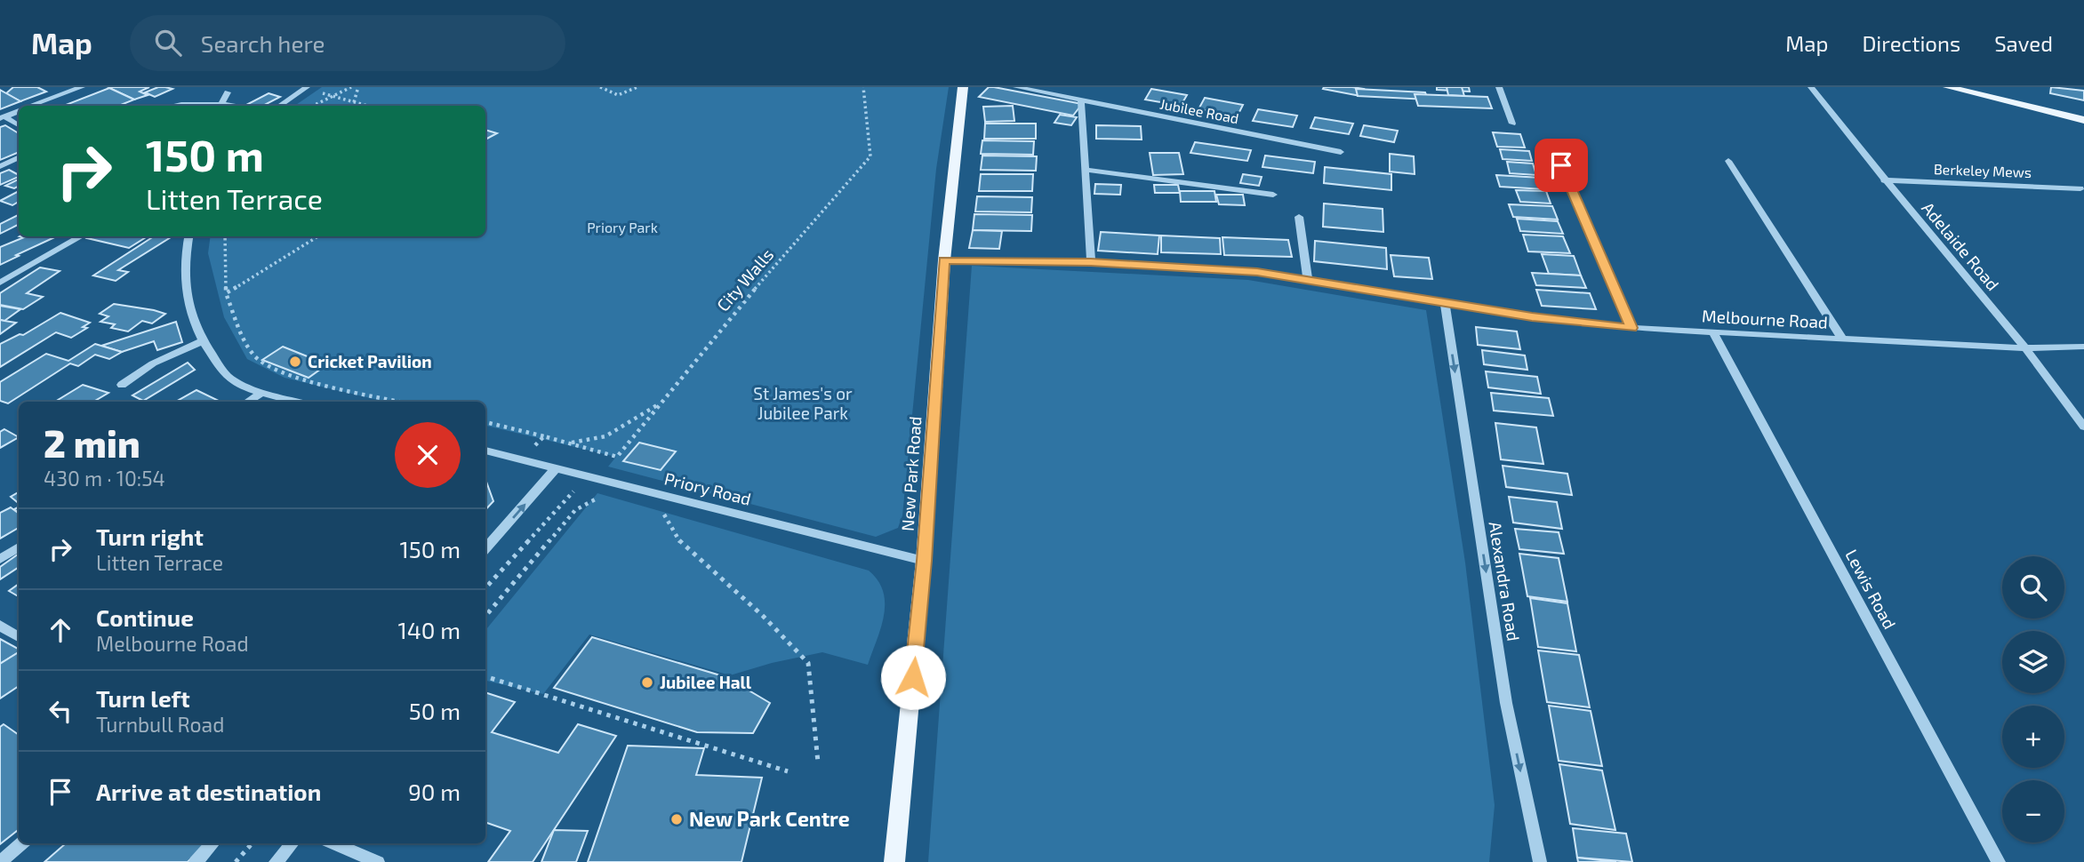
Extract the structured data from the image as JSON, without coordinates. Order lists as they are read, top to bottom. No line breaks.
{"streets":{"main road":["New Park Road"],"street":["Jubilee Road","Berkeley Mews","Adelaide Road","Melbourne Road","Priory Road","Alexandra Road","Lewis Road"],"path":["City Walls"]},"crossings":[["Berkeley Mews","Adelaide Road"],["Adelaide Road","Melbourne Road"],["Melbourne Road","New Park Road"],["Melbourne Road","Alexandra Road"],["Melbourne Road","Lewis Road"],["New Park Road","Priory Road"]],"one_way":["Alexandra Road"],"parks":["Priory Park","St James's or Jubilee Park"],"places":["Cricket Pavilion","Jubilee Hall","New Park Centre"],"page":{"header":"Map","search":"Search here","nav":["Map","Directions","Saved"],"turn":["150 m","Litten Terrace"],"heading":["2 min","430 m · 10:54"],"list":[{"name":"Turn right","note":"Litten Terrace","value":"150 m"},{"name":"Continue","note":"Melbourne Road","value":"140 m"},{"name":"Turn left","note":"Turnbull Road","value":"50 m"},{"name":"Arrive at destination","value":"90 m"}],"map_buttons":["+","−"]}}
